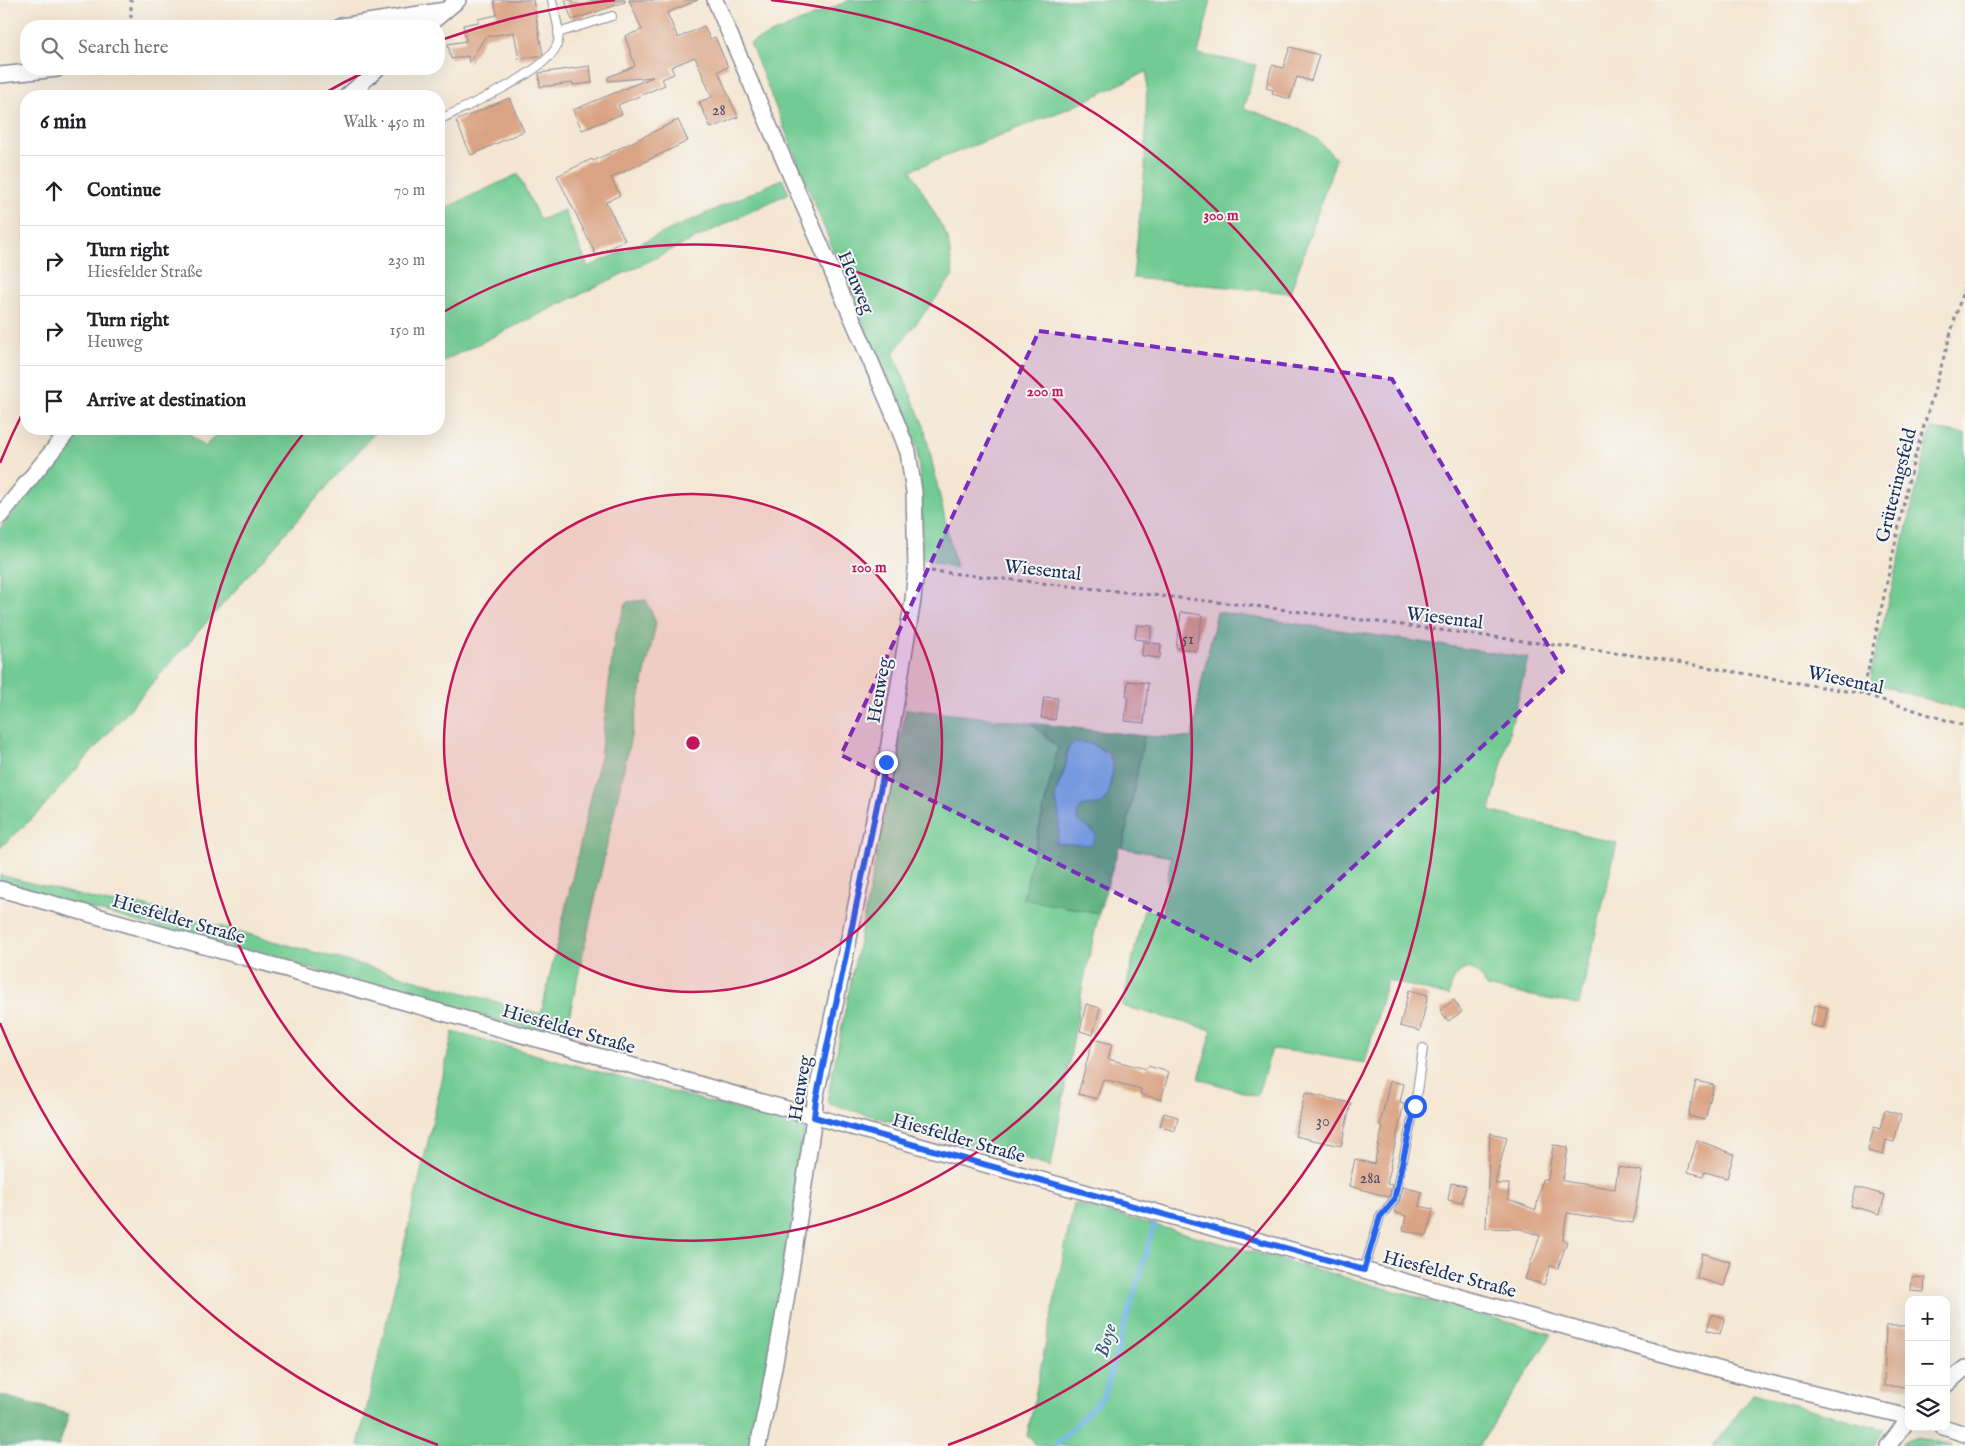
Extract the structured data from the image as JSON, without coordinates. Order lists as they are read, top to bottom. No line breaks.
{"streets":{"street":["Heuweg","Hiesfelder Straße"],"path":["Grüteringsfeld","Wiesental"]},"crossings":[["Heuweg","Wiesental"],["Heuweg","Hiesfelder Straße"],["Grüteringsfeld","Wiesental"]],"water":["Boye"],"house_numbers":["28","51","30","28a"],"page":{"search":"Search here","heading":["6 min","Walk · 450 m"],"list":[["Continue","70 m"],["Turn right","Hiesfelder Straße","230 m"],["Turn right","Heuweg","150 m"],"Arrive at destination"],"map_buttons":["+","−"]},"rings":["300 m","200 m","100 m"]}
